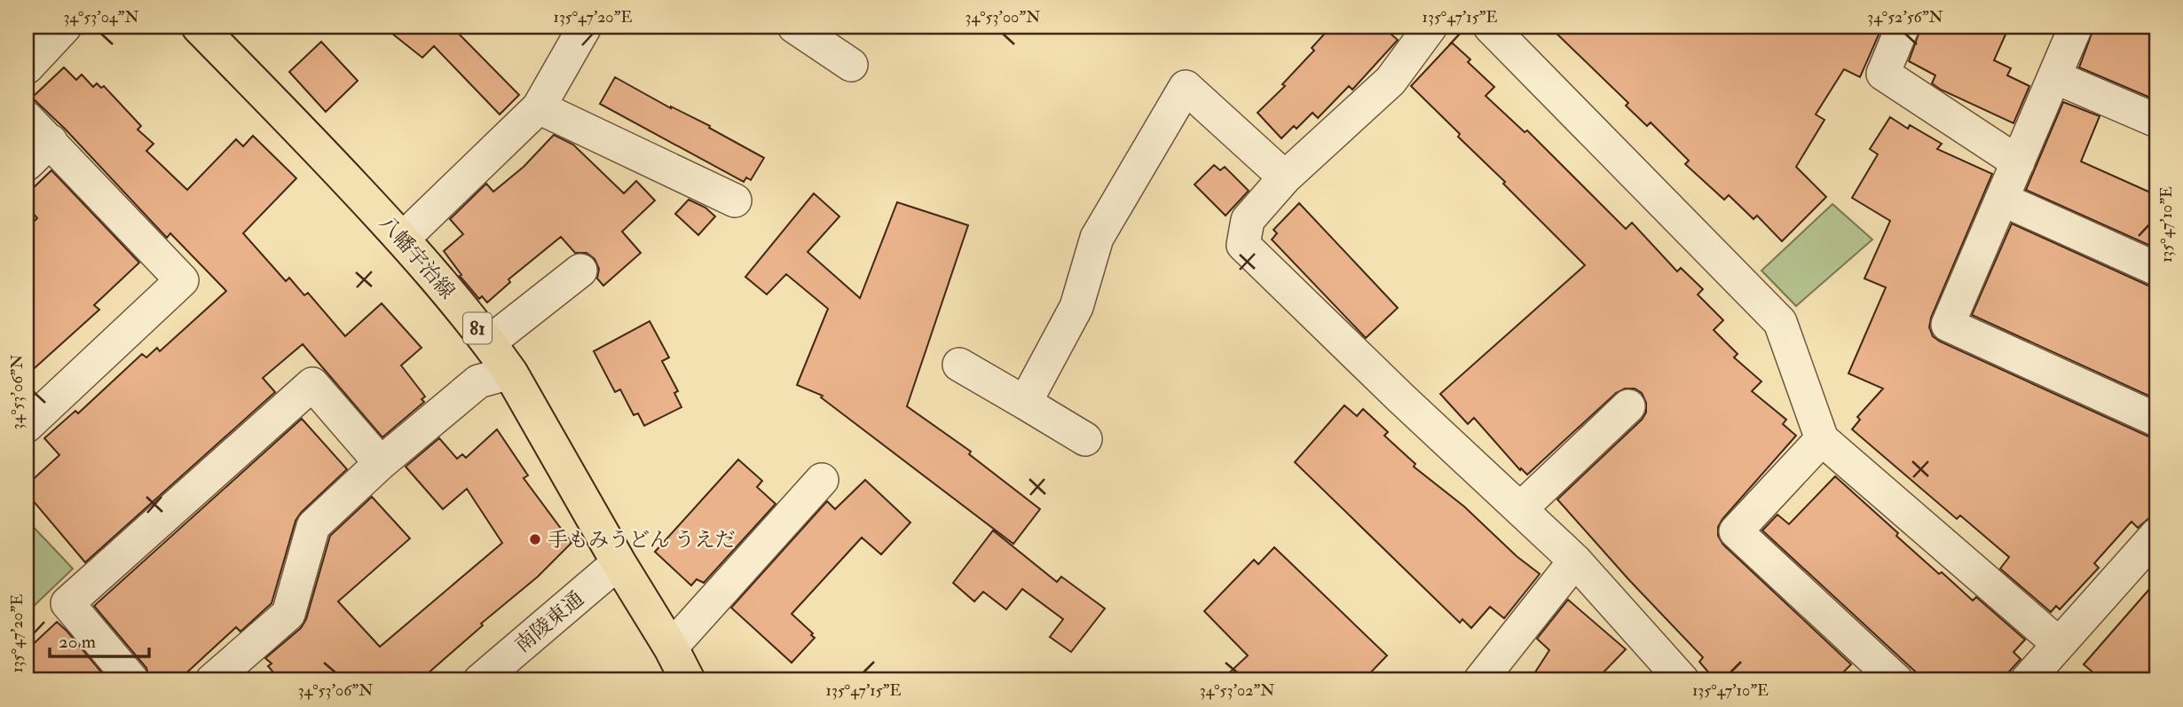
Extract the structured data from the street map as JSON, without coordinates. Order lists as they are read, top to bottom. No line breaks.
{"streets":{"main road":["八幡宇治線","81"],"street":["南陵東通"]},"crossings":[["八幡宇治線","南陵東通"]],"places":["手もみうどん うえだ"],"scale_bar":"20 m","coordinates":["34°53'04\"N","135°47'20\"E","34°53'00\"N","135°47'15\"E","34°52'56\"N","135°47'10\"E","34°53'06\"N","34°53'02\"N"]}
